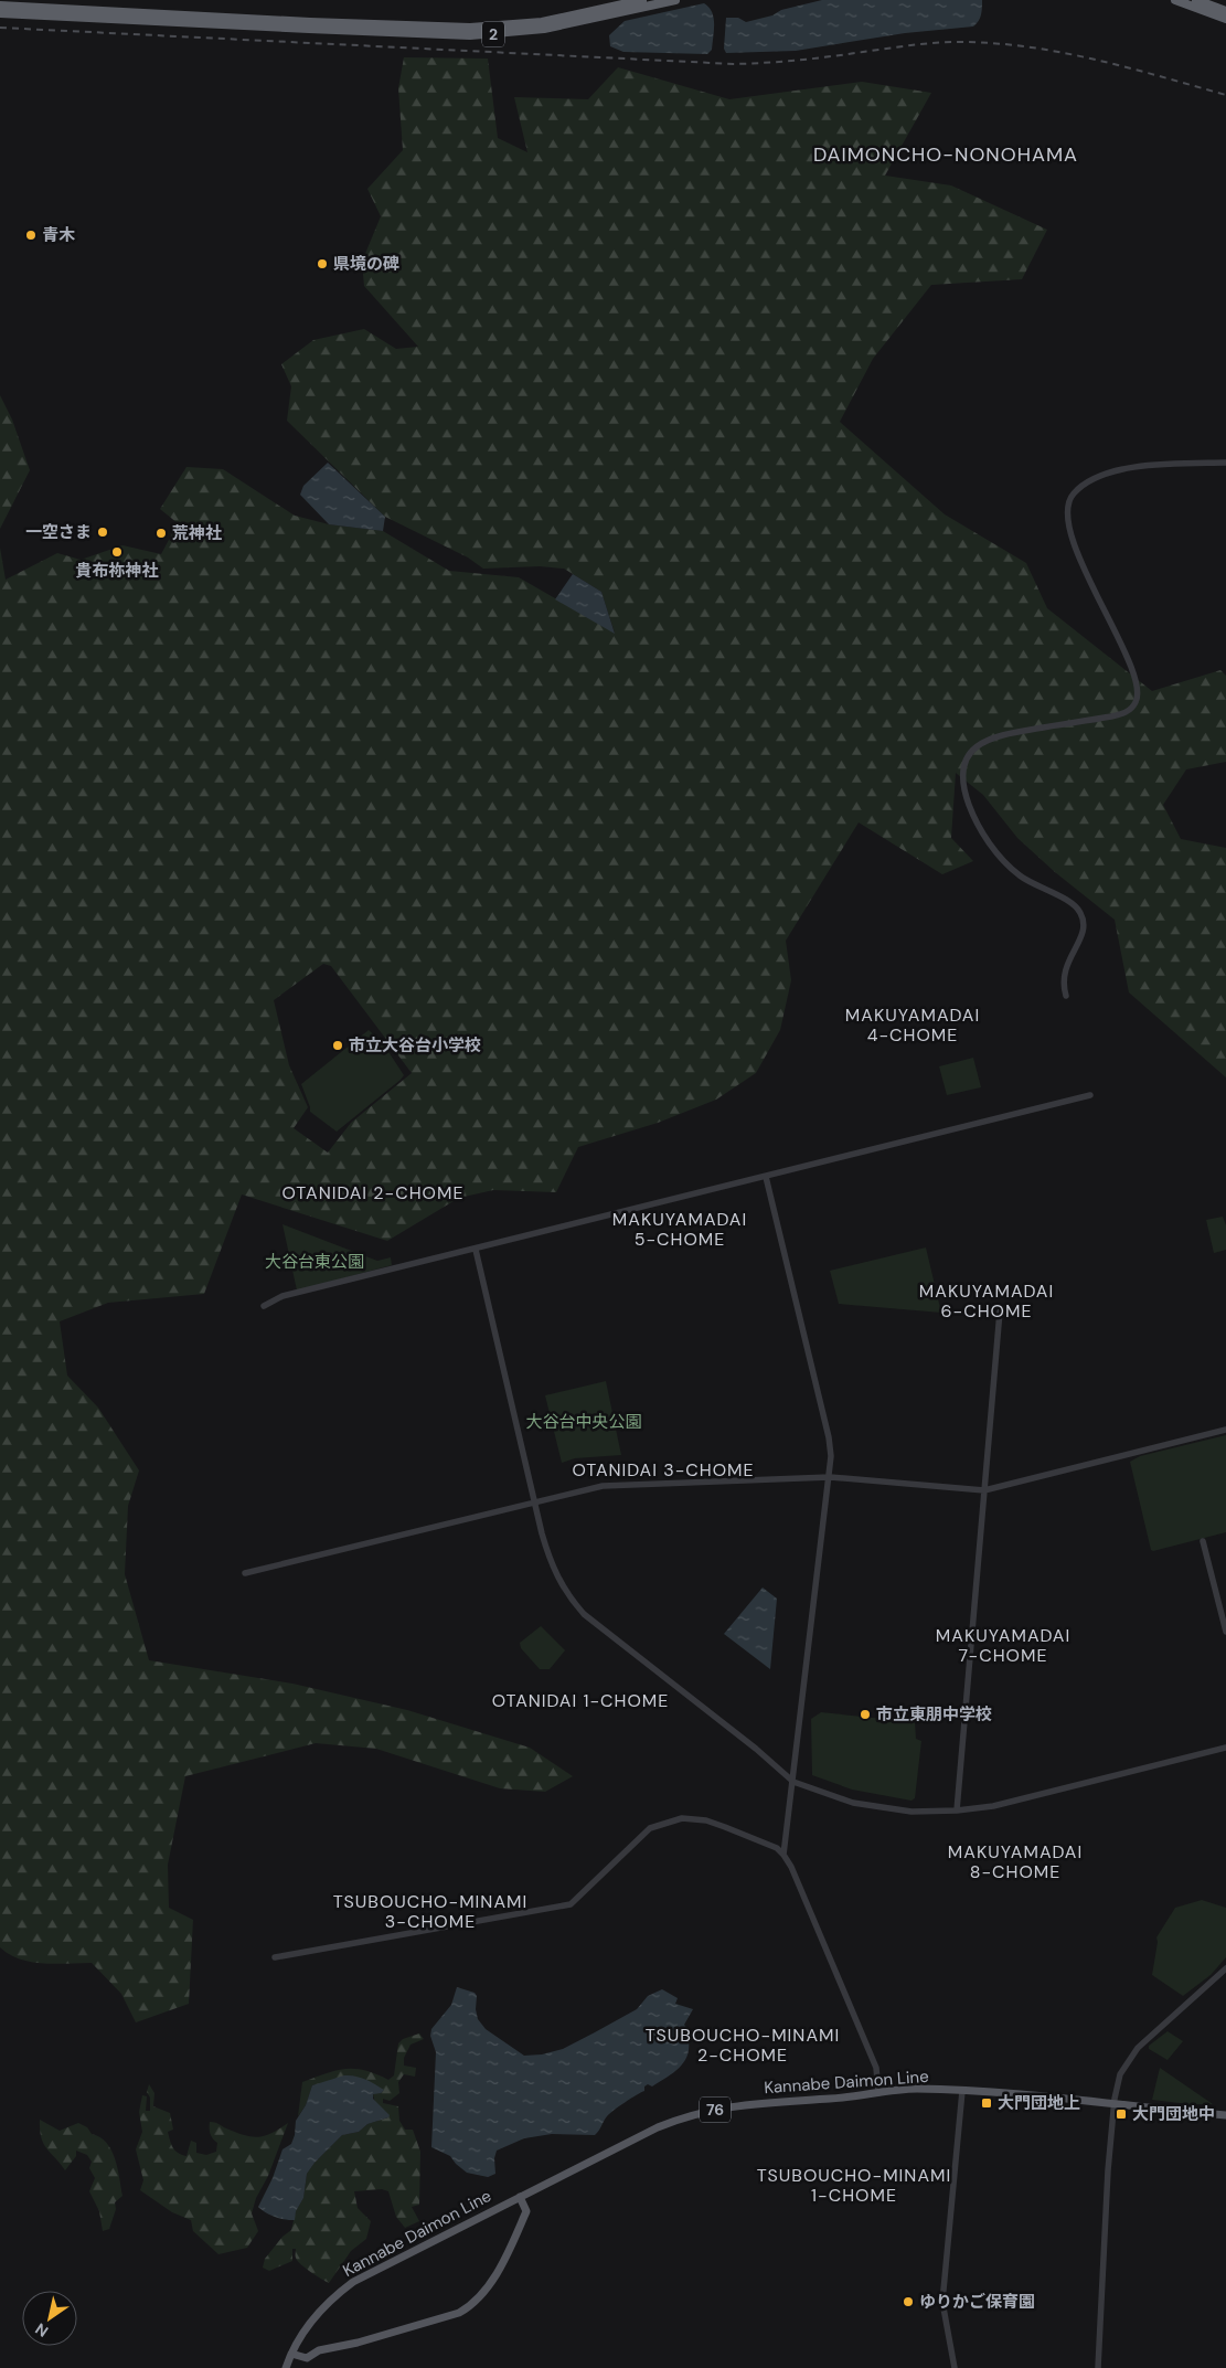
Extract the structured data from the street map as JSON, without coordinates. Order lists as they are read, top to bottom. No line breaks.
{"streets":{"highway":["2"],"main road":["Kannabe Daimon Line","76"]},"districts":["DAIMONCHO-NONOHAMA","MAKUYAMADAI 4-CHOME","OTANIDAI 2-CHOME","MAKUYAMADAI 5-CHOME","MAKUYAMADAI 6-CHOME","OTANIDAI 3-CHOME","MAKUYAMADAI 7-CHOME","OTANIDAI 1-CHOME","MAKUYAMADAI 8-CHOME","TSUBOUCHO-MINAMI 3-CHOME","TSUBOUCHO-MINAMI 2-CHOME","TSUBOUCHO-MINAMI 1-CHOME"],"parks":["大谷台東公園","大谷台中央公園"],"places":{"other":["青木","県境の碑","一空さま","荒神社","貴布祢神社","市立大谷台小学校","市立東朋中学校","ゆりかご保育園"],"transit":["大門団地上","大門団地中"]},"north":"bottom left"}
